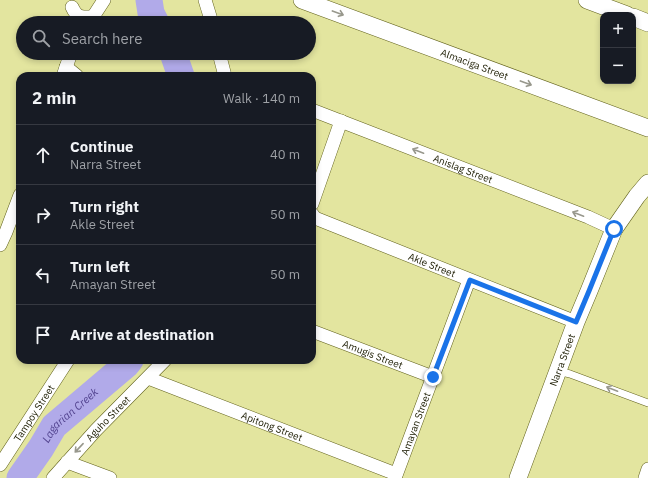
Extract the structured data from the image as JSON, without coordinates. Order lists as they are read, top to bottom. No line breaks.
{"streets":{"street":["Almaciga Street","Anislag Street","Akle Street","Amugis Street","Narra Street","Tampoy Street","Aguho Street","Amayan Street","Apitong Street"]},"crossings":[["Anislag Street","Narra Street"],["Akle Street","Narra Street"],["Akle Street","Amayan Street"],["Amugis Street","Amayan Street"],["Aguho Street","Apitong Street"],["Amayan Street","Apitong Street"]],"one_way":["Almaciga Street","Anislag Street","Aguho Street"],"water":["Lagarian Creek"],"page":{"map_buttons":["+","−"],"search":"Search here","heading":["2 min","Walk · 140 m"],"list":[["Continue","Narra Street","40 m"],["Turn right","Akle Street","50 m"],["Turn left","Amayan Street","50 m"],"Arrive at destination"]}}
